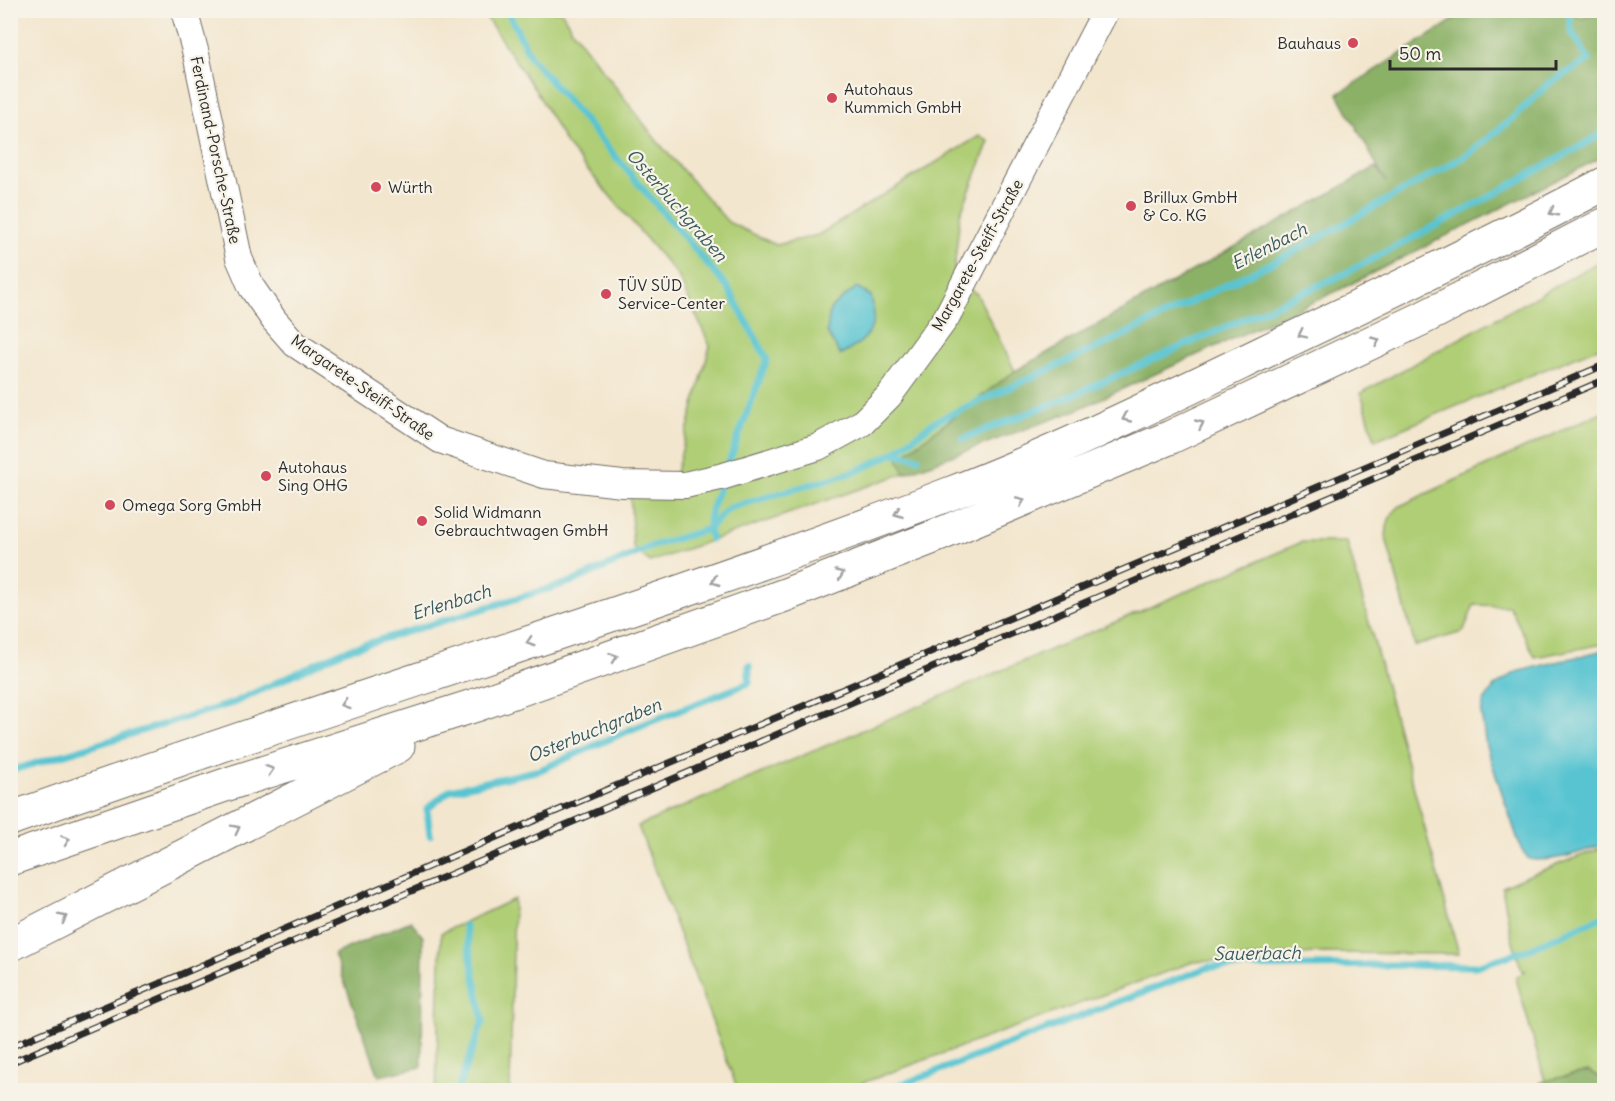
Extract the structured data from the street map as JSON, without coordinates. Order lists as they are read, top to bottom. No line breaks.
{"streets":{"street":["Ferdinand-Porsche-Straße","Margarete-Steiff-Straße"]},"crossings":[["Ferdinand-Porsche-Straße","Margarete-Steiff-Straße"]],"water":["Osterbuchgraben","Erlenbach","Sauerbach"],"places":["Bauhaus","Autohaus Kummich GmbH","Würth","Brillux GmbH & Co. KG","TÜV SÜD Service-Center","Autohaus Sing OHG","Omega Sorg GmbH","Solid Widmann Gebrauchtwagen GmbH"],"scale_bar":"50 m"}
